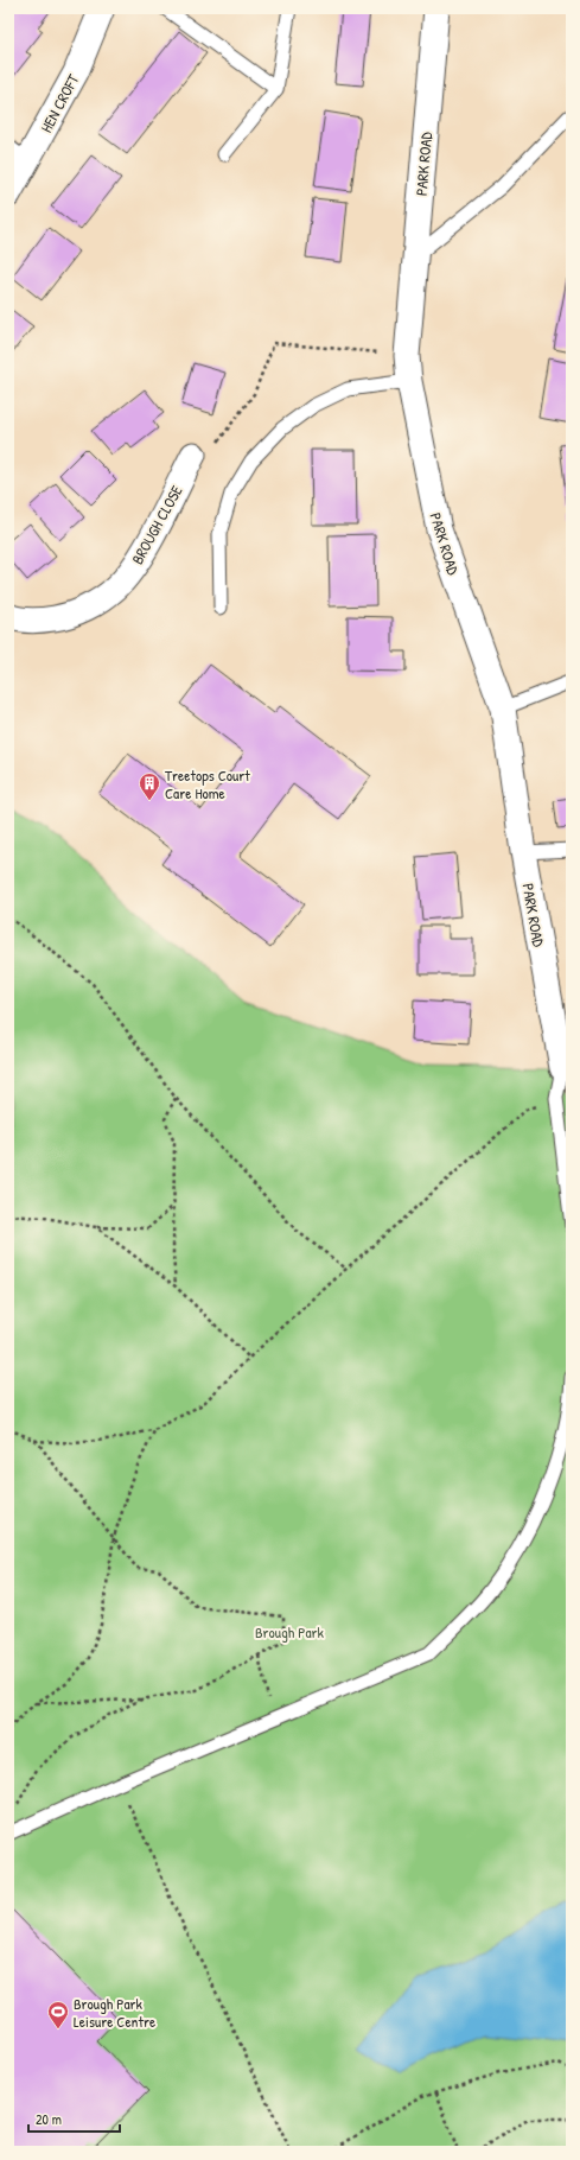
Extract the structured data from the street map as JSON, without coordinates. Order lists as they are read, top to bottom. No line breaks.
{"streets":{"street":["HEN CROFT","PARK ROAD","BROUGH CLOSE"]},"parks":["Brough Park"],"places":{"building":["Treetops Court Care Home"],"sports":["Brough Park Leisure Centre"]},"scale_bar":"20 m"}
